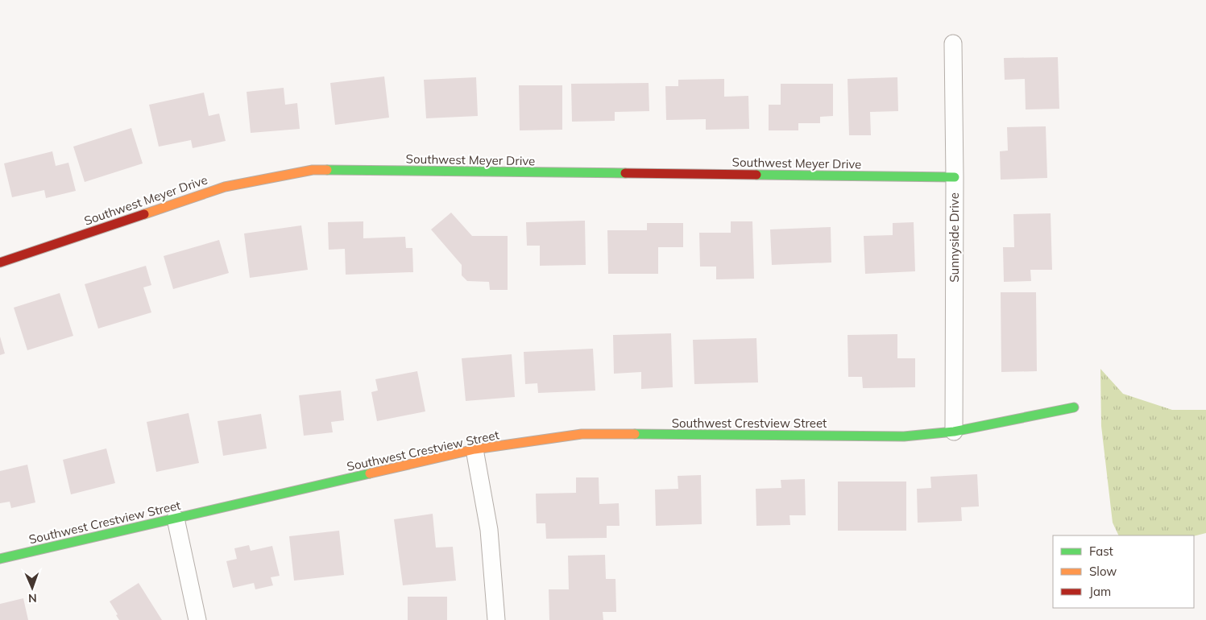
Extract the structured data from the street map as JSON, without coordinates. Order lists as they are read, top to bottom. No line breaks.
{"streets":{"street":["Southwest Meyer Drive","Sunnyside Drive","Southwest Crestview Street"]},"crossings":[["Southwest Meyer Drive","Sunnyside Drive"],["Sunnyside Drive","Southwest Crestview Street"]],"legend":["Fast","Slow","Jam"],"north":"bottom"}
